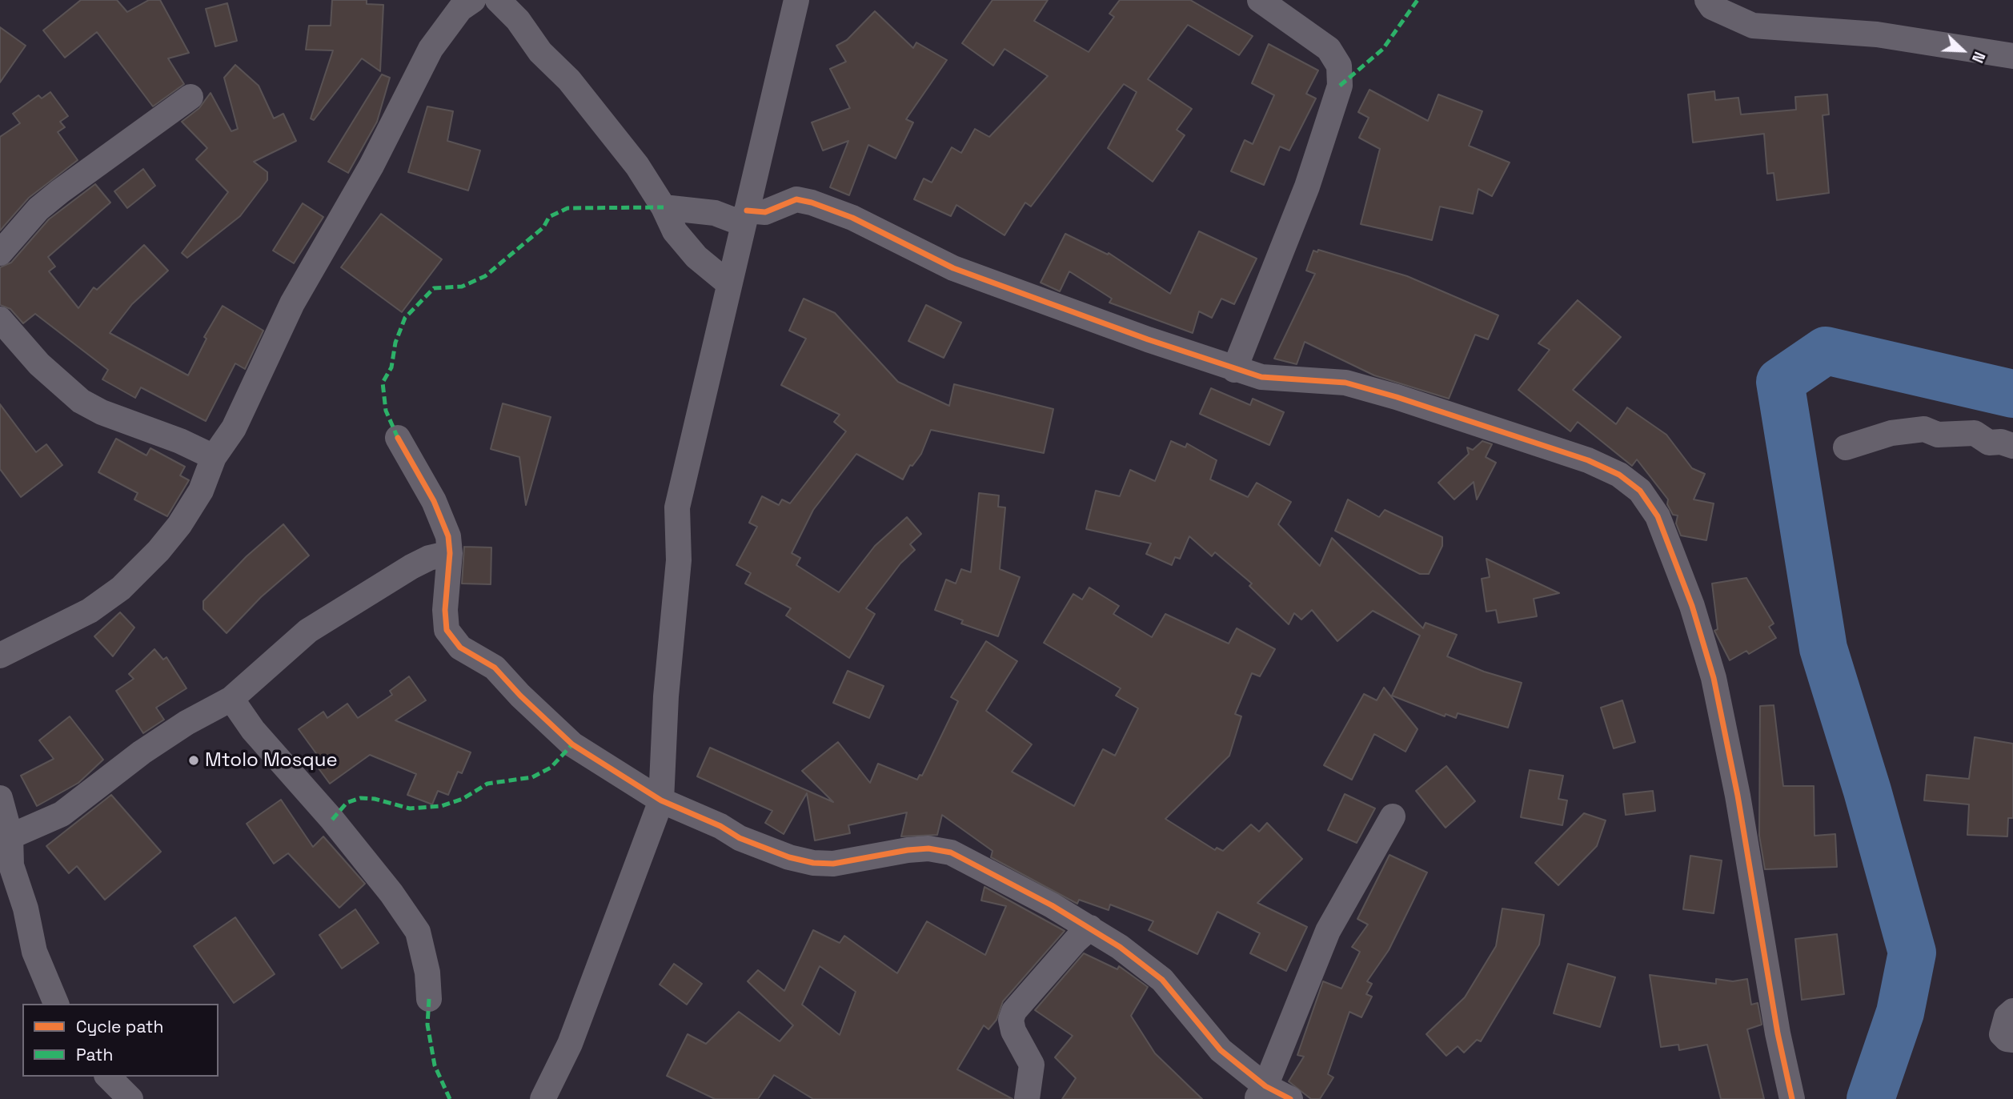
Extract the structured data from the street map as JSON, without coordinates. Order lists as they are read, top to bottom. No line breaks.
{"places":["Mtolo Mosque"],"legend":["Cycle path","Path"],"north":"bottom right"}
